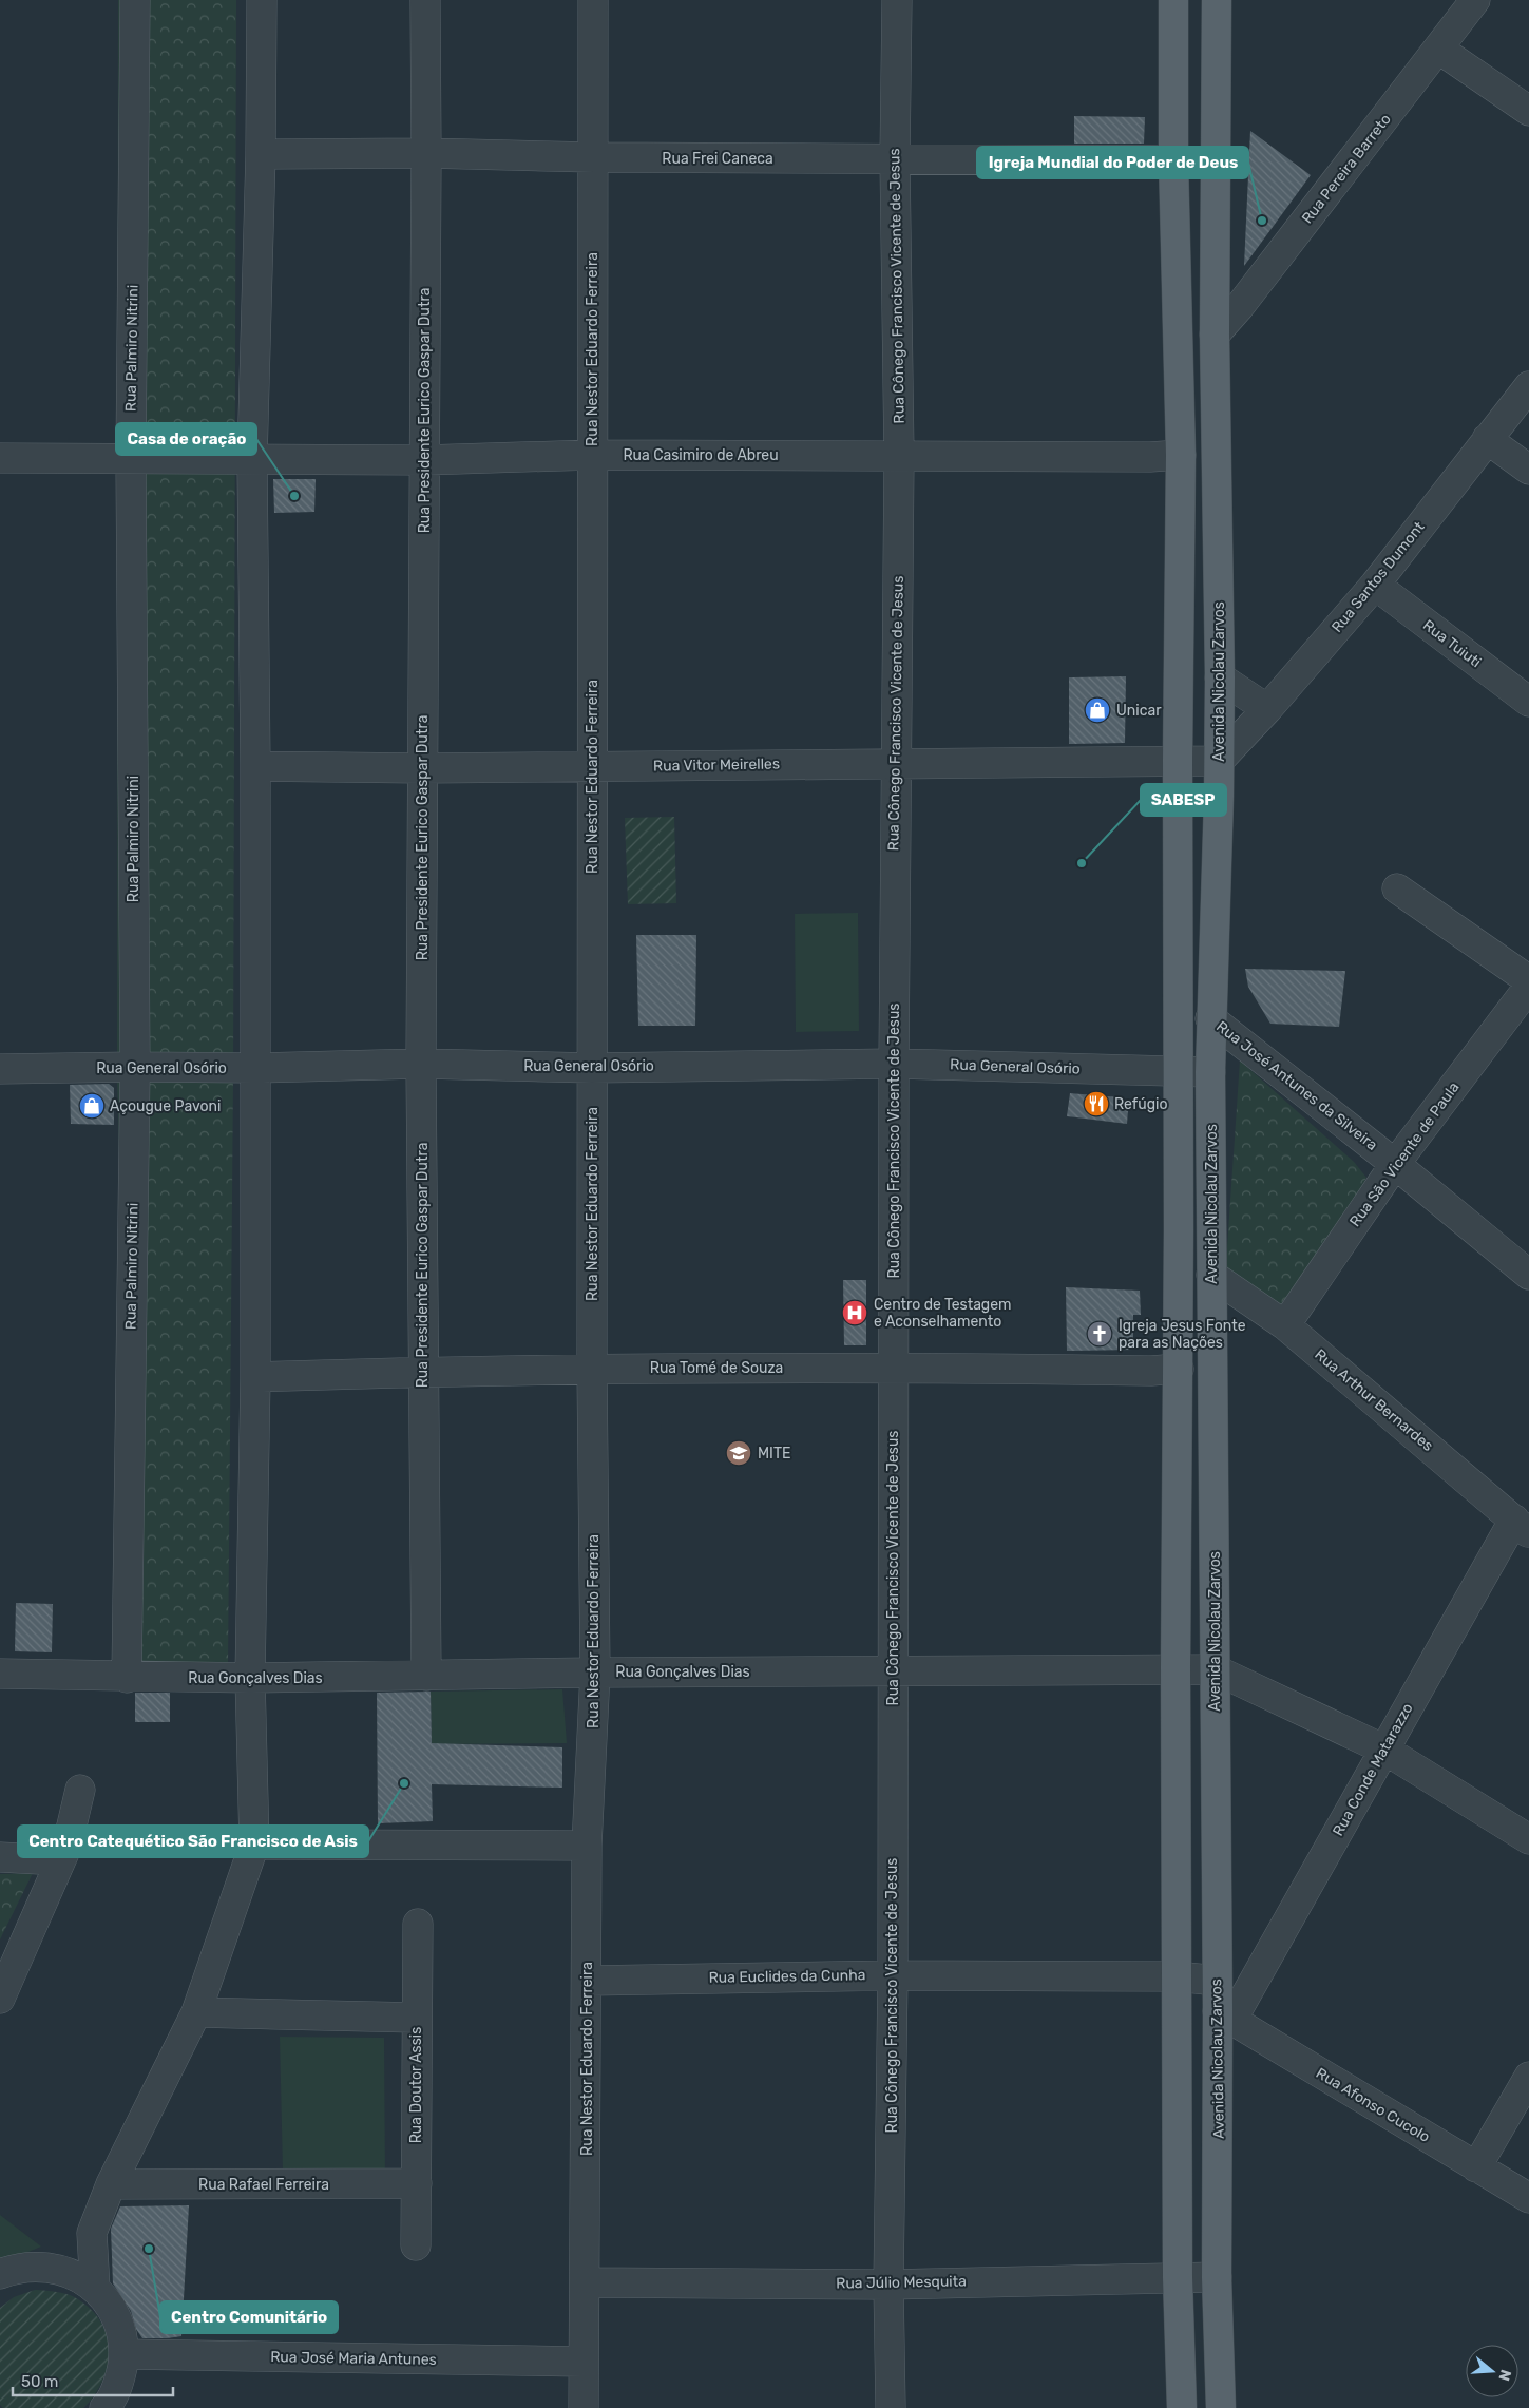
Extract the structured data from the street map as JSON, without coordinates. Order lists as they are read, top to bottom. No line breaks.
{"streets":{"main road":["Avenida Nicolau Zarvos"],"street":["Rua Frei Caneca","Rua Pereira Barreto","Rua Cônego Francisco Vicente de Jesus","Rua Palmiro Nitrini","Rua Nestor Eduardo Ferreira","Rua Presidente Eurico Gaspar Dutra","Rua Casimiro de Abreu","Rua Santos Dumont","Rua Tuiuti","Rua Vitor Meirelles","Rua General Osório","Rua José Antunes da Silveira","Rua São Vicente de Paula","Rua Tomé de Souza","Rua Arthur Bernardes","Rua Gonçalves Dias","Rua Conde Matarazzo","Rua Euclides da Cunha","Rua Doutor Assis","Rua Afonso Cucolo","Rua Rafael Ferreira","Rua Júlio Mesquita","Rua José Maria Antunes"]},"crossings":[["Rua Frei Caneca","Rua Cônego Francisco Vicente de Jesus"],["Rua Frei Caneca","Rua Nestor Eduardo Ferreira"],["Rua Frei Caneca","Rua Presidente Eurico Gaspar Dutra"],["Rua Pereira Barreto","Avenida Nicolau Zarvos"],["Rua Cônego Francisco Vicente de Jesus","Rua Casimiro de Abreu"],["Rua Cônego Francisco Vicente de Jesus","Rua Vitor Meirelles"],["Rua Cônego Francisco Vicente de Jesus","Rua General Osório"],["Rua Cônego Francisco Vicente de Jesus","Rua Tomé de Souza"],["Rua Cônego Francisco Vicente de Jesus","Rua Gonçalves Dias"],["Rua Cônego Francisco Vicente de Jesus","Rua Euclides da Cunha"],["Rua Cônego Francisco Vicente de Jesus","Rua Júlio Mesquita"],["Rua Palmiro Nitrini","Rua Casimiro de Abreu"],["Rua Palmiro Nitrini","Rua General Osório"],["Rua Palmiro Nitrini","Rua Gonçalves Dias"],["Rua Nestor Eduardo Ferreira","Rua Casimiro de Abreu"],["Rua Nestor Eduardo Ferreira","Rua Vitor Meirelles"],["Rua Nestor Eduardo Ferreira","Rua General Osório"],["Rua Nestor Eduardo Ferreira","Rua Tomé de Souza"],["Rua Nestor Eduardo Ferreira","Rua Gonçalves Dias"],["Rua Nestor Eduardo Ferreira","Rua Euclides da Cunha"],["Rua Nestor Eduardo Ferreira","Rua Júlio Mesquita"],["Rua Nestor Eduardo Ferreira","Rua José Maria Antunes"],["Rua Presidente Eurico Gaspar Dutra","Rua Casimiro de Abreu"],["Rua Presidente Eurico Gaspar Dutra","Rua Vitor Meirelles"],["Rua Presidente Eurico Gaspar Dutra","Rua General Osório"],["Rua Presidente Eurico Gaspar Dutra","Rua Tomé de Souza"],["Rua Presidente Eurico Gaspar Dutra","Rua Gonçalves Dias"],["Rua Santos Dumont","Rua Tuiuti"],["Rua Santos Dumont","Avenida Nicolau Zarvos"],["Rua Santos Dumont","Rua Vitor Meirelles"],["Avenida Nicolau Zarvos","Rua Vitor Meirelles"],["Avenida Nicolau Zarvos","Rua General Osório"],["Avenida Nicolau Zarvos","Rua José Antunes da Silveira"],["Avenida Nicolau Zarvos","Rua Arthur Bernardes"],["Avenida Nicolau Zarvos","Rua Gonçalves Dias"],["Avenida Nicolau Zarvos","Rua Conde Matarazzo"],["Avenida Nicolau Zarvos","Rua Euclides da Cunha"],["Avenida Nicolau Zarvos","Rua Afonso Cucolo"],["Avenida Nicolau Zarvos","Rua Júlio Mesquita"],["Rua José Antunes da Silveira","Rua São Vicente de Paula"],["Rua São Vicente de Paula","Rua Arthur Bernardes"],["Rua Arthur Bernardes","Rua Conde Matarazzo"],["Rua Conde Matarazzo","Rua Afonso Cucolo"],["Rua Doutor Assis","Rua Rafael Ferreira"]],"places":{"other":["Igreja Mundial do Poder de Deus","Casa de oração","SABESP","Centro Catequético São Francisco de Asis","Centro Comunitário"],"shop":["Unicar","Açougue Pavoni"],"restaurant":["Refúgio"],"hospital":["Centro de Testagem e Aconselhamento"],"church":["Igreja Jesus Fonte para as Nações"],"school or university":["MITE"]},"scale_bar":"50 m","north":"right"}
